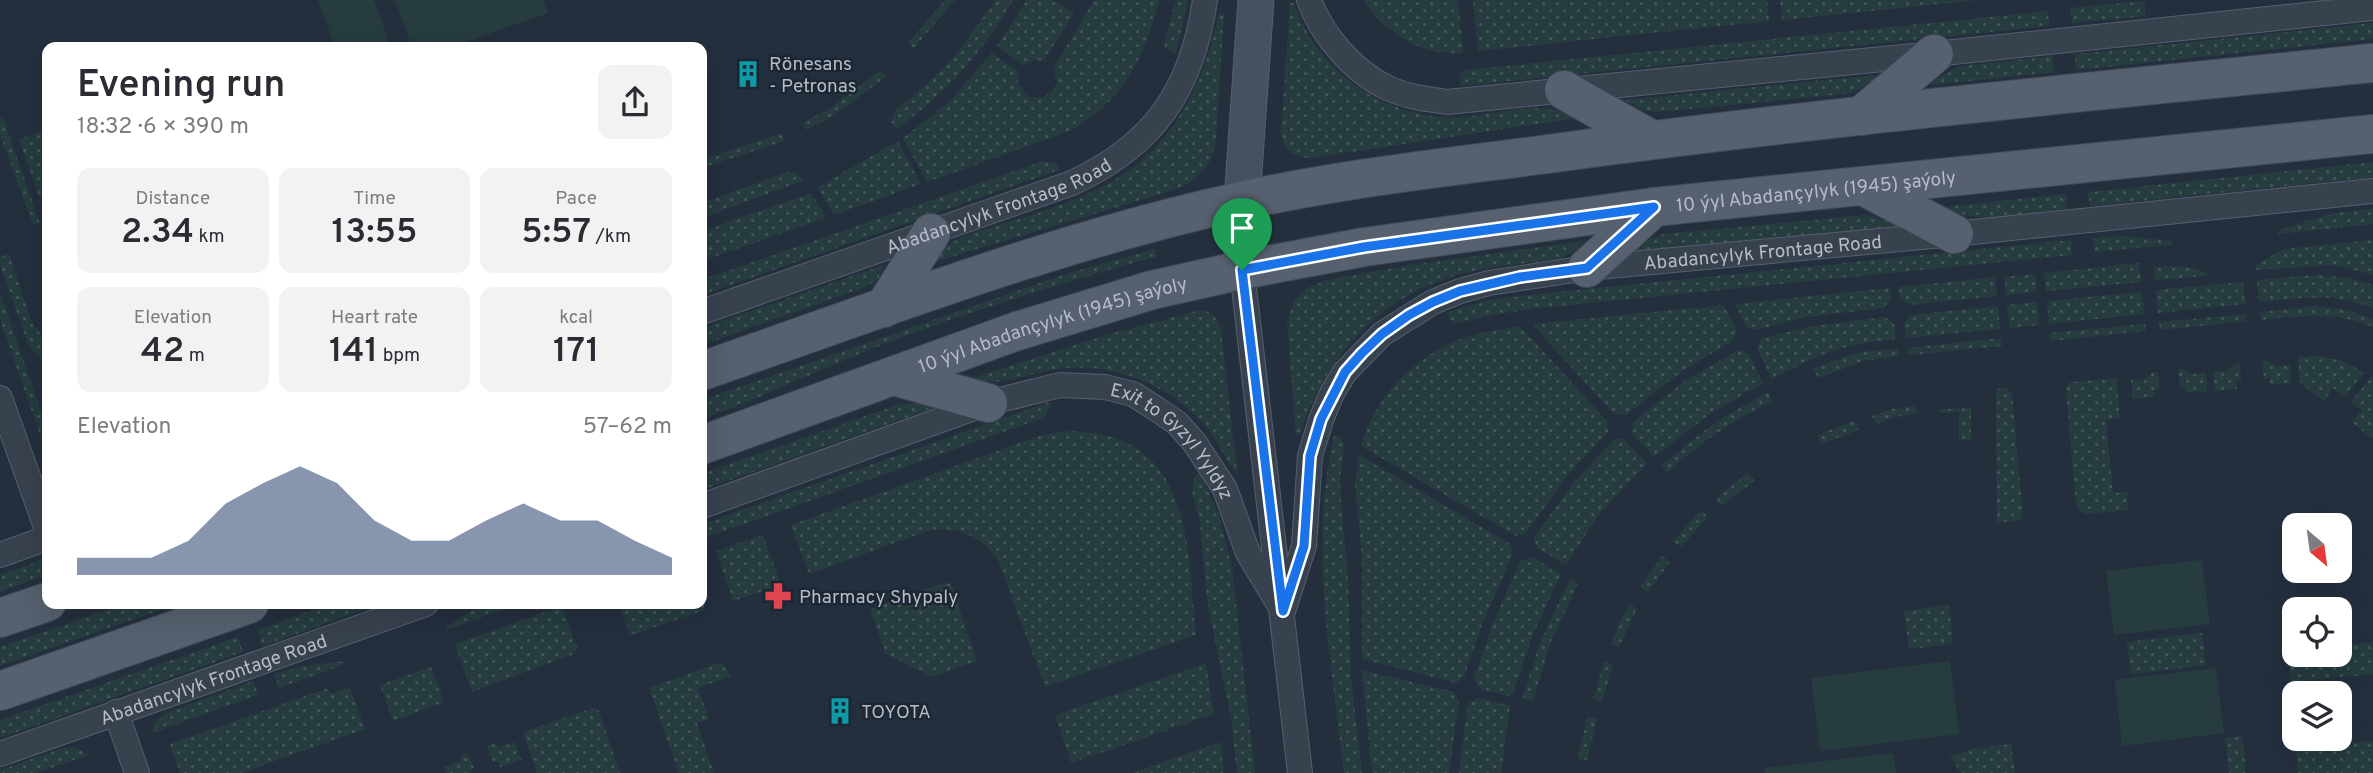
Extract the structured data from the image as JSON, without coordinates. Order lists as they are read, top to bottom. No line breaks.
{"streets":{"main road":["10 ýyl Abadançylyk (1945) şaýoly"],"street":["Abadancylyk Frontage Road","Exit to Gyzyl Yyldyz"]},"crossings":[["Abadancylyk Frontage Road","Exit to Gyzyl Yyldyz"]],"places":{"building":["Rönesans - Petronas","TOYOTA"],"pharmacy":["Pharmacy Shypaly"]},"north":"bottom right","page":{"heading":["Evening run","18:32 · 6 × 390 m"],"stats":[["Distance","2.34 km"],["Time","13:55"],["Pace","5:57 /km"],["Elevation","42 m"],["Heart rate","141 bpm"],["kcal","171"]],"chart":["Elevation","57–62 m"]}}
